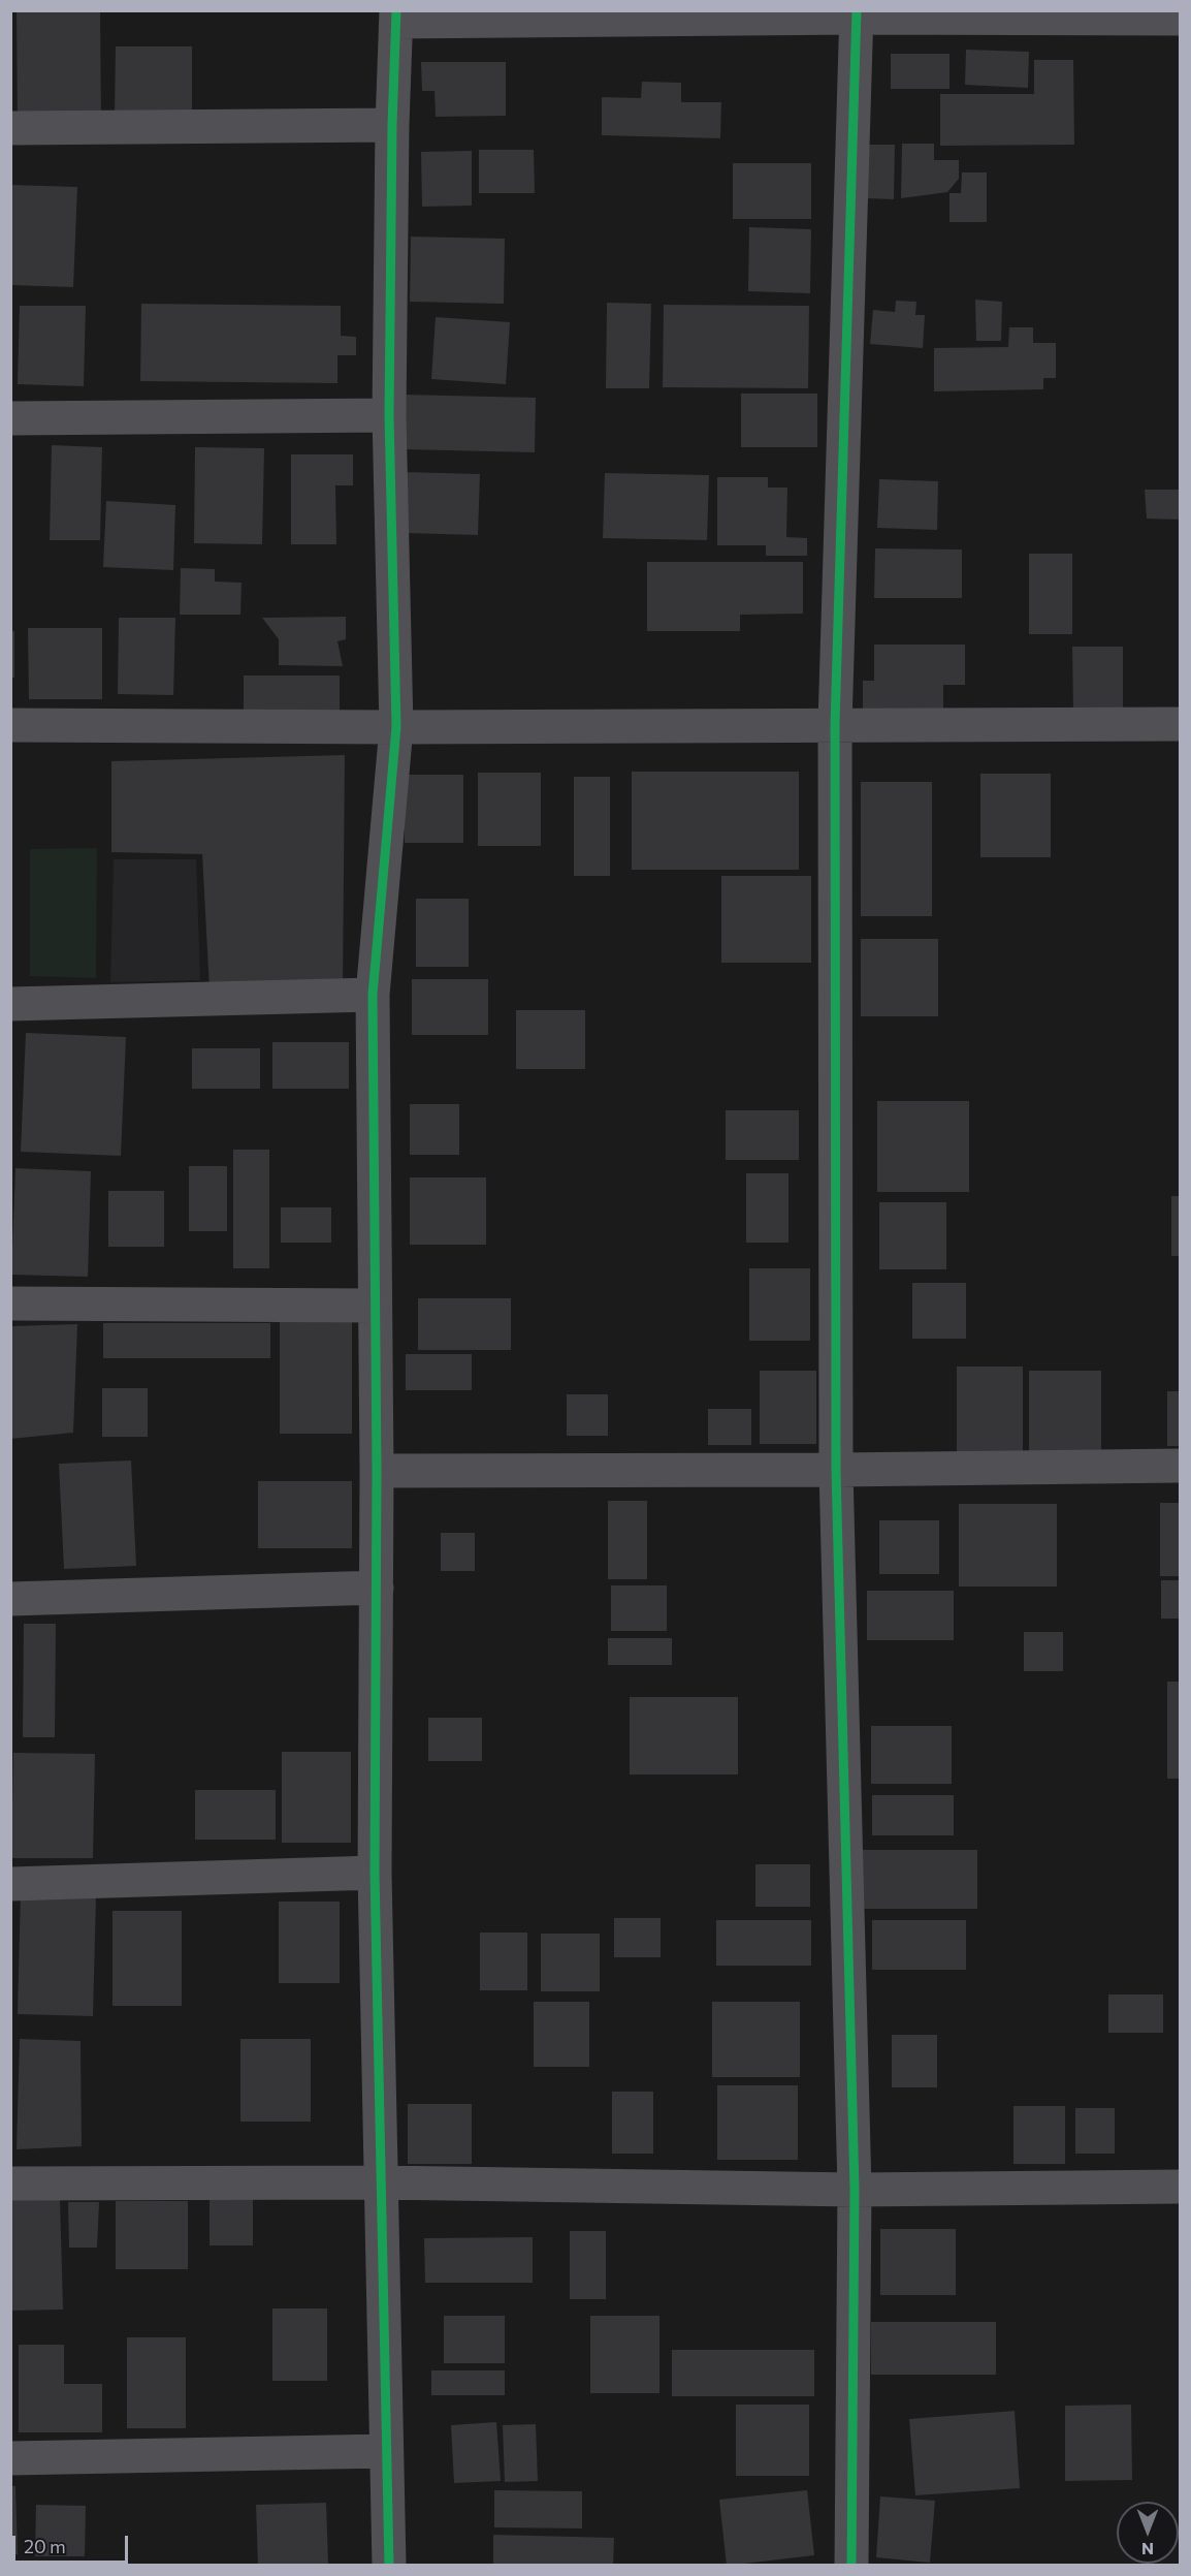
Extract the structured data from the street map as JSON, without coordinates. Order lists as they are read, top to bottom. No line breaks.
{"scale_bar":"20 m","north":"bottom"}
